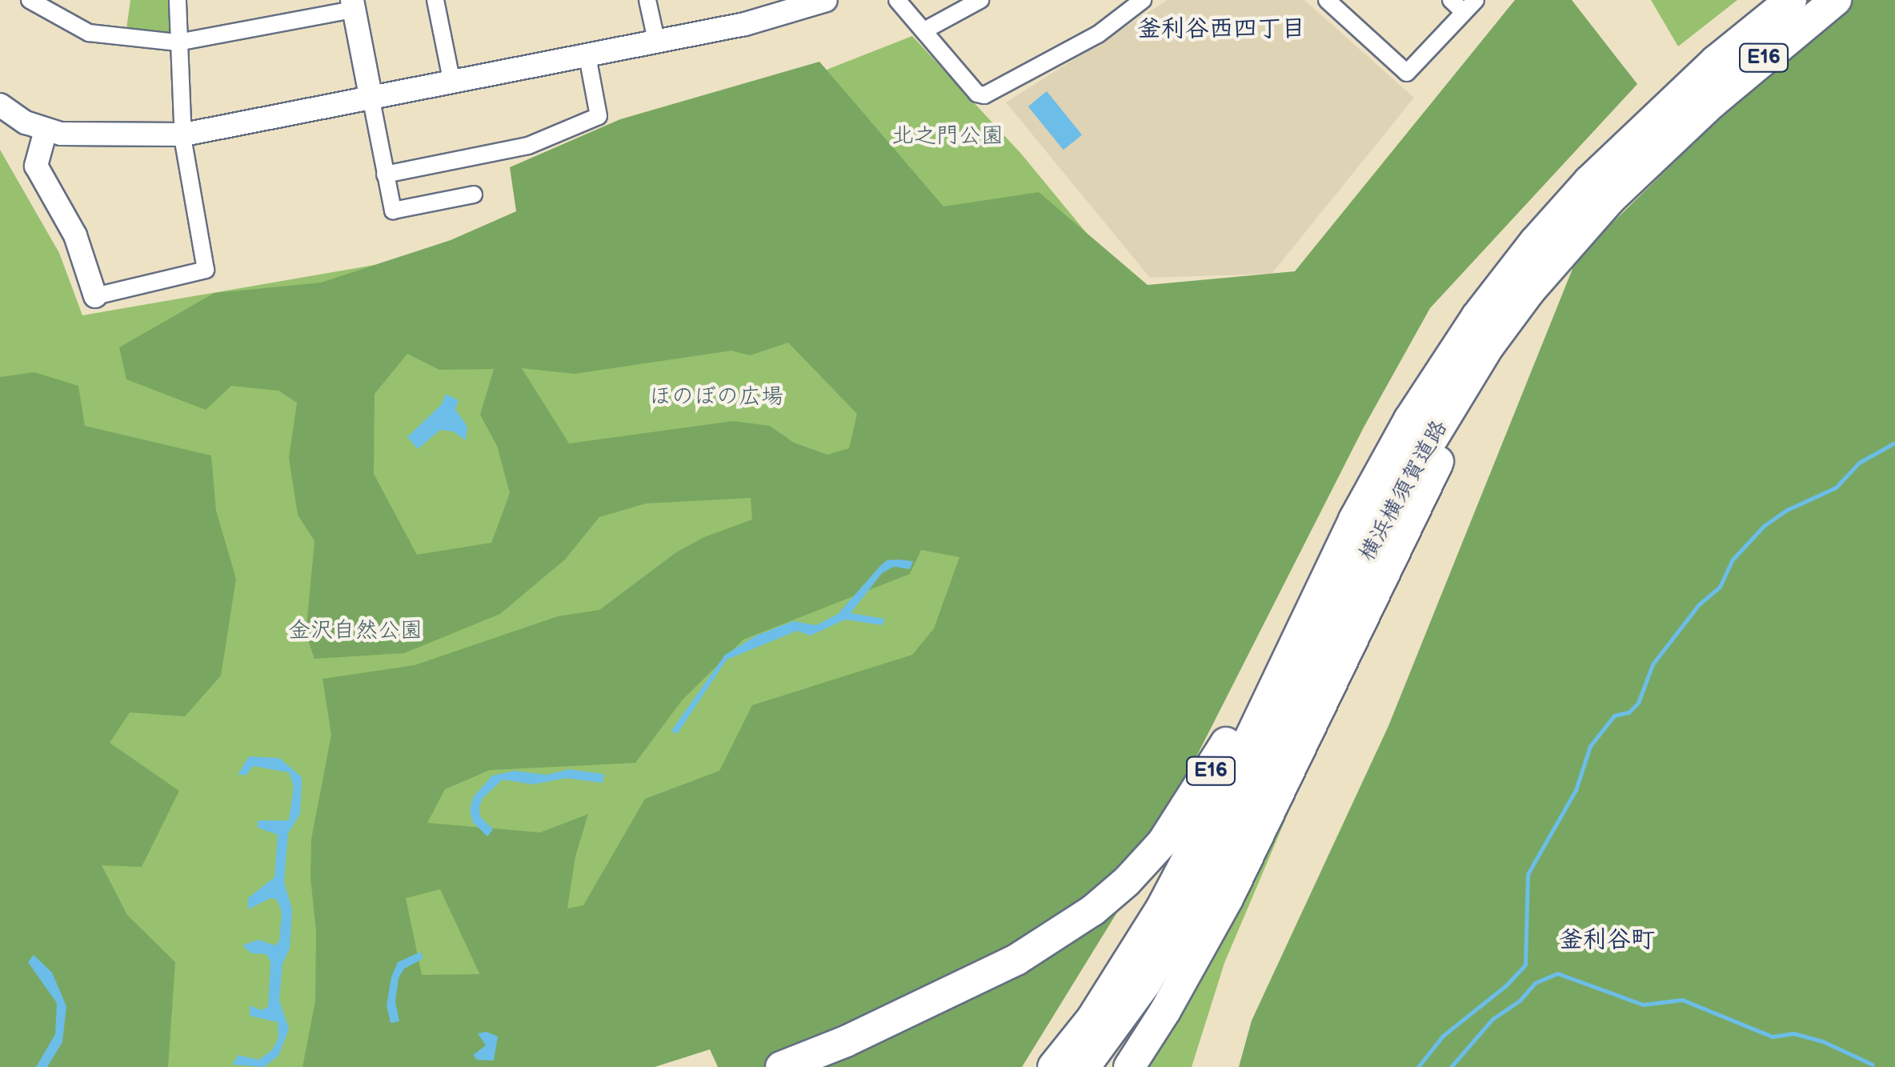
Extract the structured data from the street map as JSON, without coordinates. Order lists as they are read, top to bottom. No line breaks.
{"streets":{"highway":["E16","横浜横須賀道路"]},"crossings":[["E16","横浜横須賀道路"]],"districts":["釜利谷西四丁目","釜利谷町"],"parks":["北之門公園","ほのぼの広場","金沢自然公園"]}
